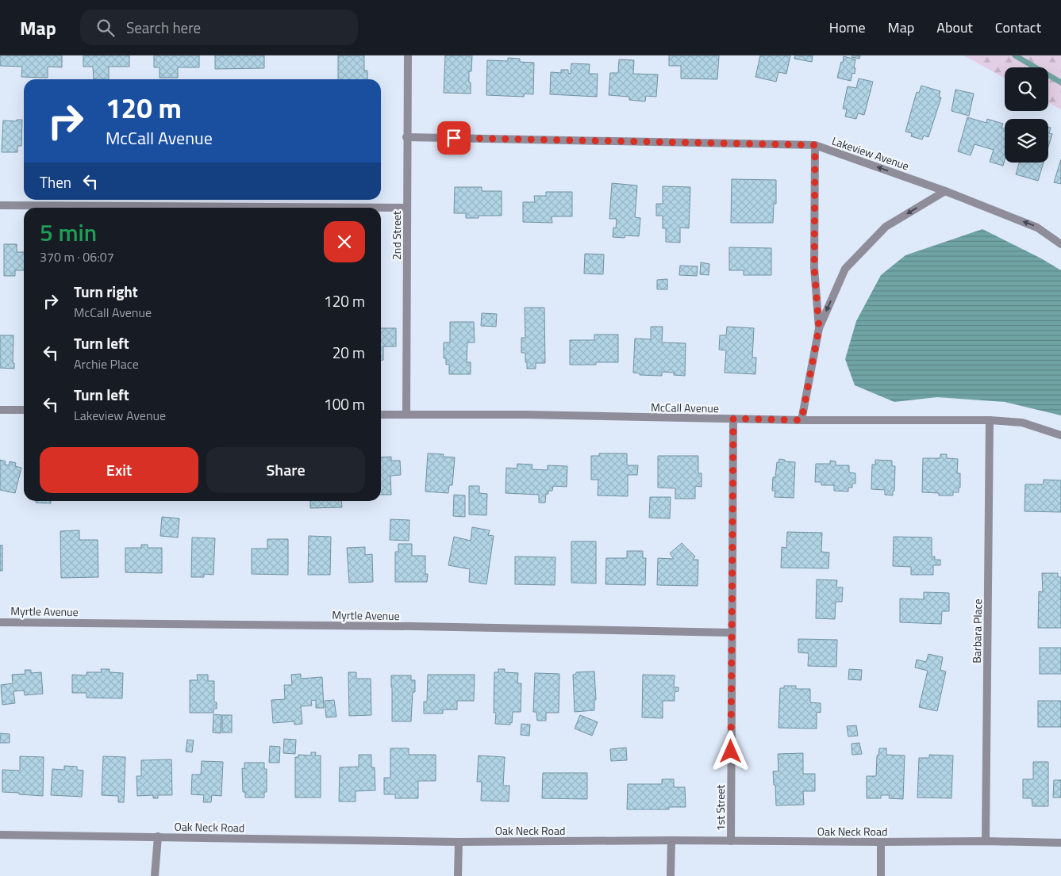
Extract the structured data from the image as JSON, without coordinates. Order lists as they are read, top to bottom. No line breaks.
{"streets":{"street":["Lakeview Avenue","2nd Street","McCall Avenue","Myrtle Avenue","Barbara Place","1st Street","Oak Neck Road"]},"crossings":[["Lakeview Avenue","2nd Street"],["2nd Street","McCall Avenue"],["McCall Avenue","Barbara Place"],["McCall Avenue","1st Street"],["Myrtle Avenue","1st Street"],["Barbara Place","Oak Neck Road"],["1st Street","Oak Neck Road"]],"one_way":["Lakeview Avenue"],"page":{"header":"Map","search":"Search here","nav":["Home","Map","About","Contact"],"turn":["120 m","McCall Avenue"],"then":"Then","heading":["5 min","370 m · 06:07"],"list":[{"name":"Turn right","note":"McCall Avenue","value":"120 m"},{"name":"Turn left","note":"Archie Place","value":"20 m"},{"name":"Turn left","note":"Lakeview Avenue","value":"100 m"}],"buttons":["Exit","Share"]}}
